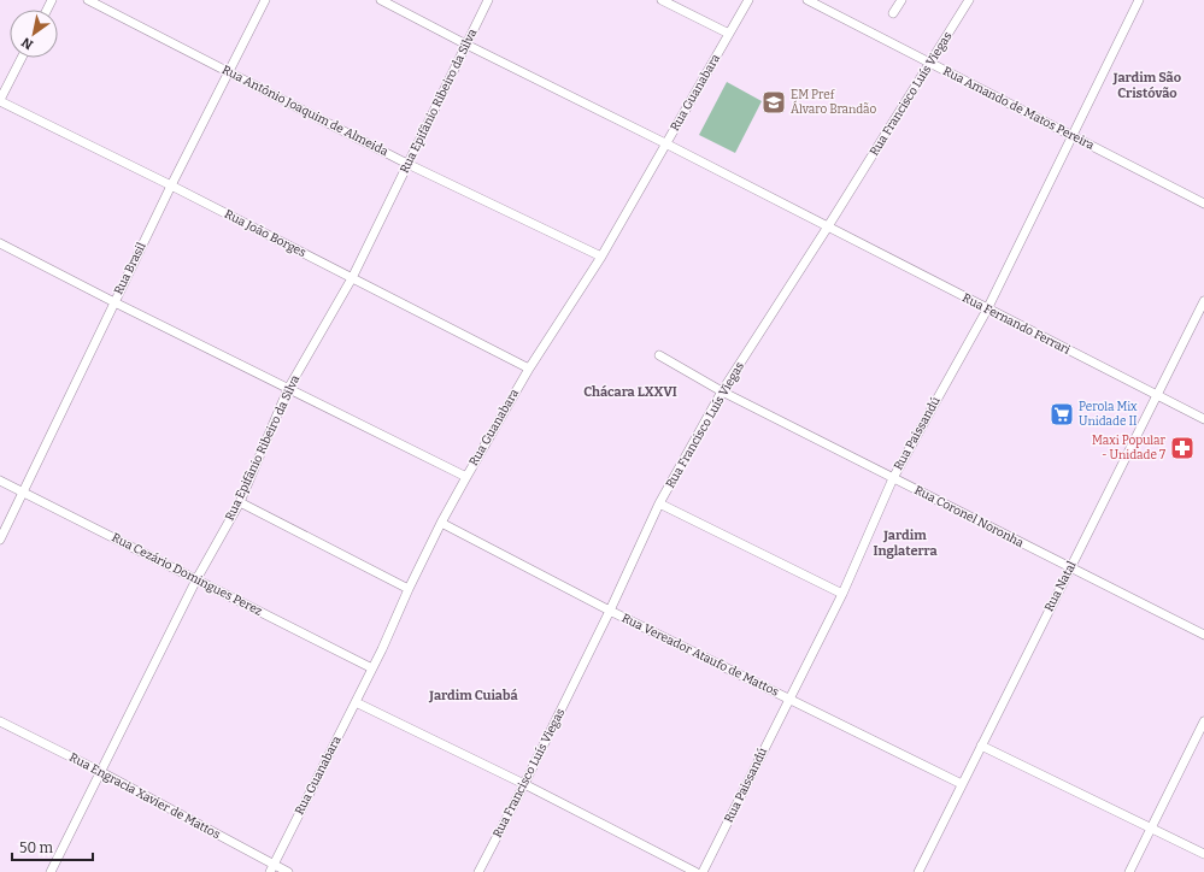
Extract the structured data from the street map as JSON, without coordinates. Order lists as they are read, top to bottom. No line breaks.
{"streets":{"street":["Rua Guanabara","Rua Francisco Luís Viegas","Rua Epifânio Ribeiro da Silva","Rua Amando de Matos Pereira","Rua Antônio Joaquim de Almeida","Rua João Borges","Rua Brasil","Rua Fernando Ferrari","Rua Paissandú","Rua Coronel Noronha","Rua Cezário Domingues Perez","Rua Natal","Rua Vereador Ataufo de Mattos","Rua Engracia Xavier de Mattos"]},"crossings":[["Rua Guanabara","Rua Antônio Joaquim de Almeida"],["Rua Guanabara","Rua João Borges"],["Rua Guanabara","Rua Fernando Ferrari"],["Rua Guanabara","Rua Cezário Domingues Perez"],["Rua Guanabara","Rua Vereador Ataufo de Mattos"],["Rua Guanabara","Rua Engracia Xavier de Mattos"],["Rua Francisco Luís Viegas","Rua Amando de Matos Pereira"],["Rua Francisco Luís Viegas","Rua Fernando Ferrari"],["Rua Francisco Luís Viegas","Rua Coronel Noronha"],["Rua Francisco Luís Viegas","Rua Vereador Ataufo de Mattos"],["Rua Epifânio Ribeiro da Silva","Rua Antônio Joaquim de Almeida"],["Rua Epifânio Ribeiro da Silva","Rua João Borges"],["Rua Epifânio Ribeiro da Silva","Rua Fernando Ferrari"],["Rua Epifânio Ribeiro da Silva","Rua Cezário Domingues Perez"],["Rua Epifânio Ribeiro da Silva","Rua Engracia Xavier de Mattos"],["Rua Amando de Matos Pereira","Rua Paissandú"],["Rua Antônio Joaquim de Almeida","Rua Brasil"],["Rua João Borges","Rua Brasil"],["Rua Brasil","Rua Cezário Domingues Perez"],["Rua Fernando Ferrari","Rua Paissandú"],["Rua Fernando Ferrari","Rua Natal"],["Rua Paissandú","Rua Coronel Noronha"],["Rua Paissandú","Rua Vereador Ataufo de Mattos"],["Rua Coronel Noronha","Rua Natal"],["Rua Natal","Rua Vereador Ataufo de Mattos"]],"districts":["Jardim São Cristóvão","Chácara LXXVI","Jardim Inglaterra","Jardim Cuiabá"],"places":{"school or university":["EM Pref Álvaro Brandão"],"supermarket":["Perola Mix Unidade II"],"pharmacy":["Maxi Popular - Unidade 7"]},"scale_bar":"50 m","north":"bottom left"}
